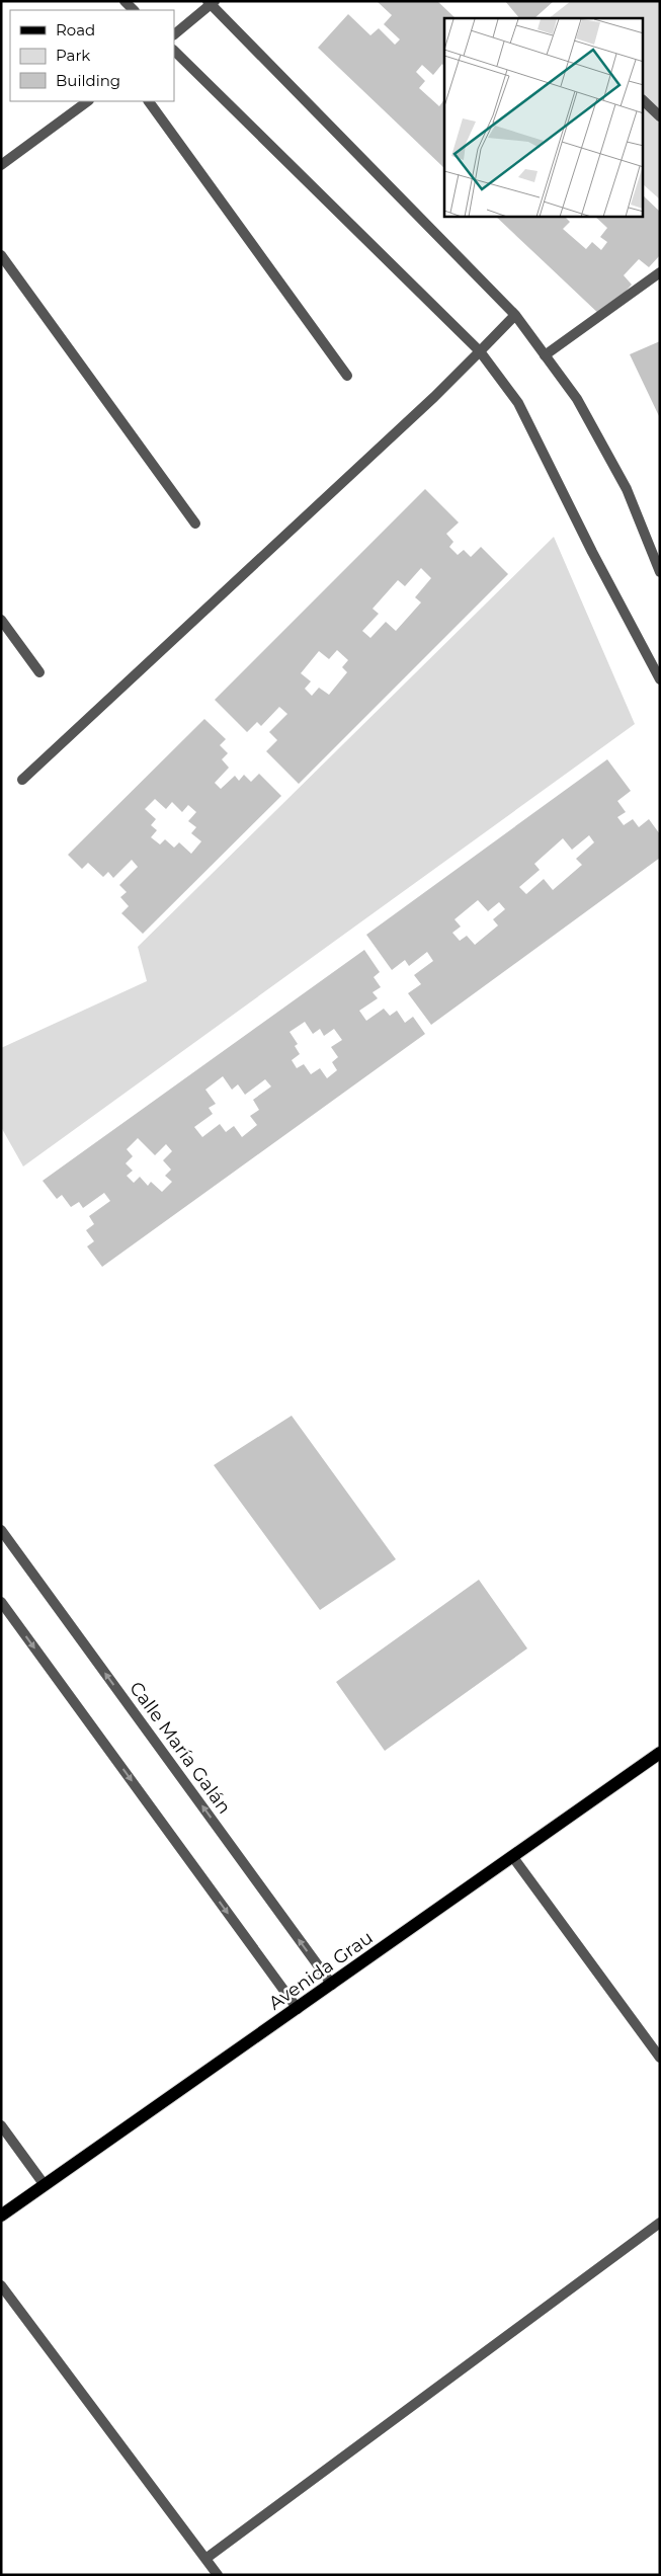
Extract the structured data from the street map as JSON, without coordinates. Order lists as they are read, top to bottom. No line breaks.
{"streets":{"main road":["Avenida Grau"],"street":["Calle María Galán"]},"crossings":[["Calle María Galán","Avenida Grau"]],"legend":["Road","Park","Building"]}
